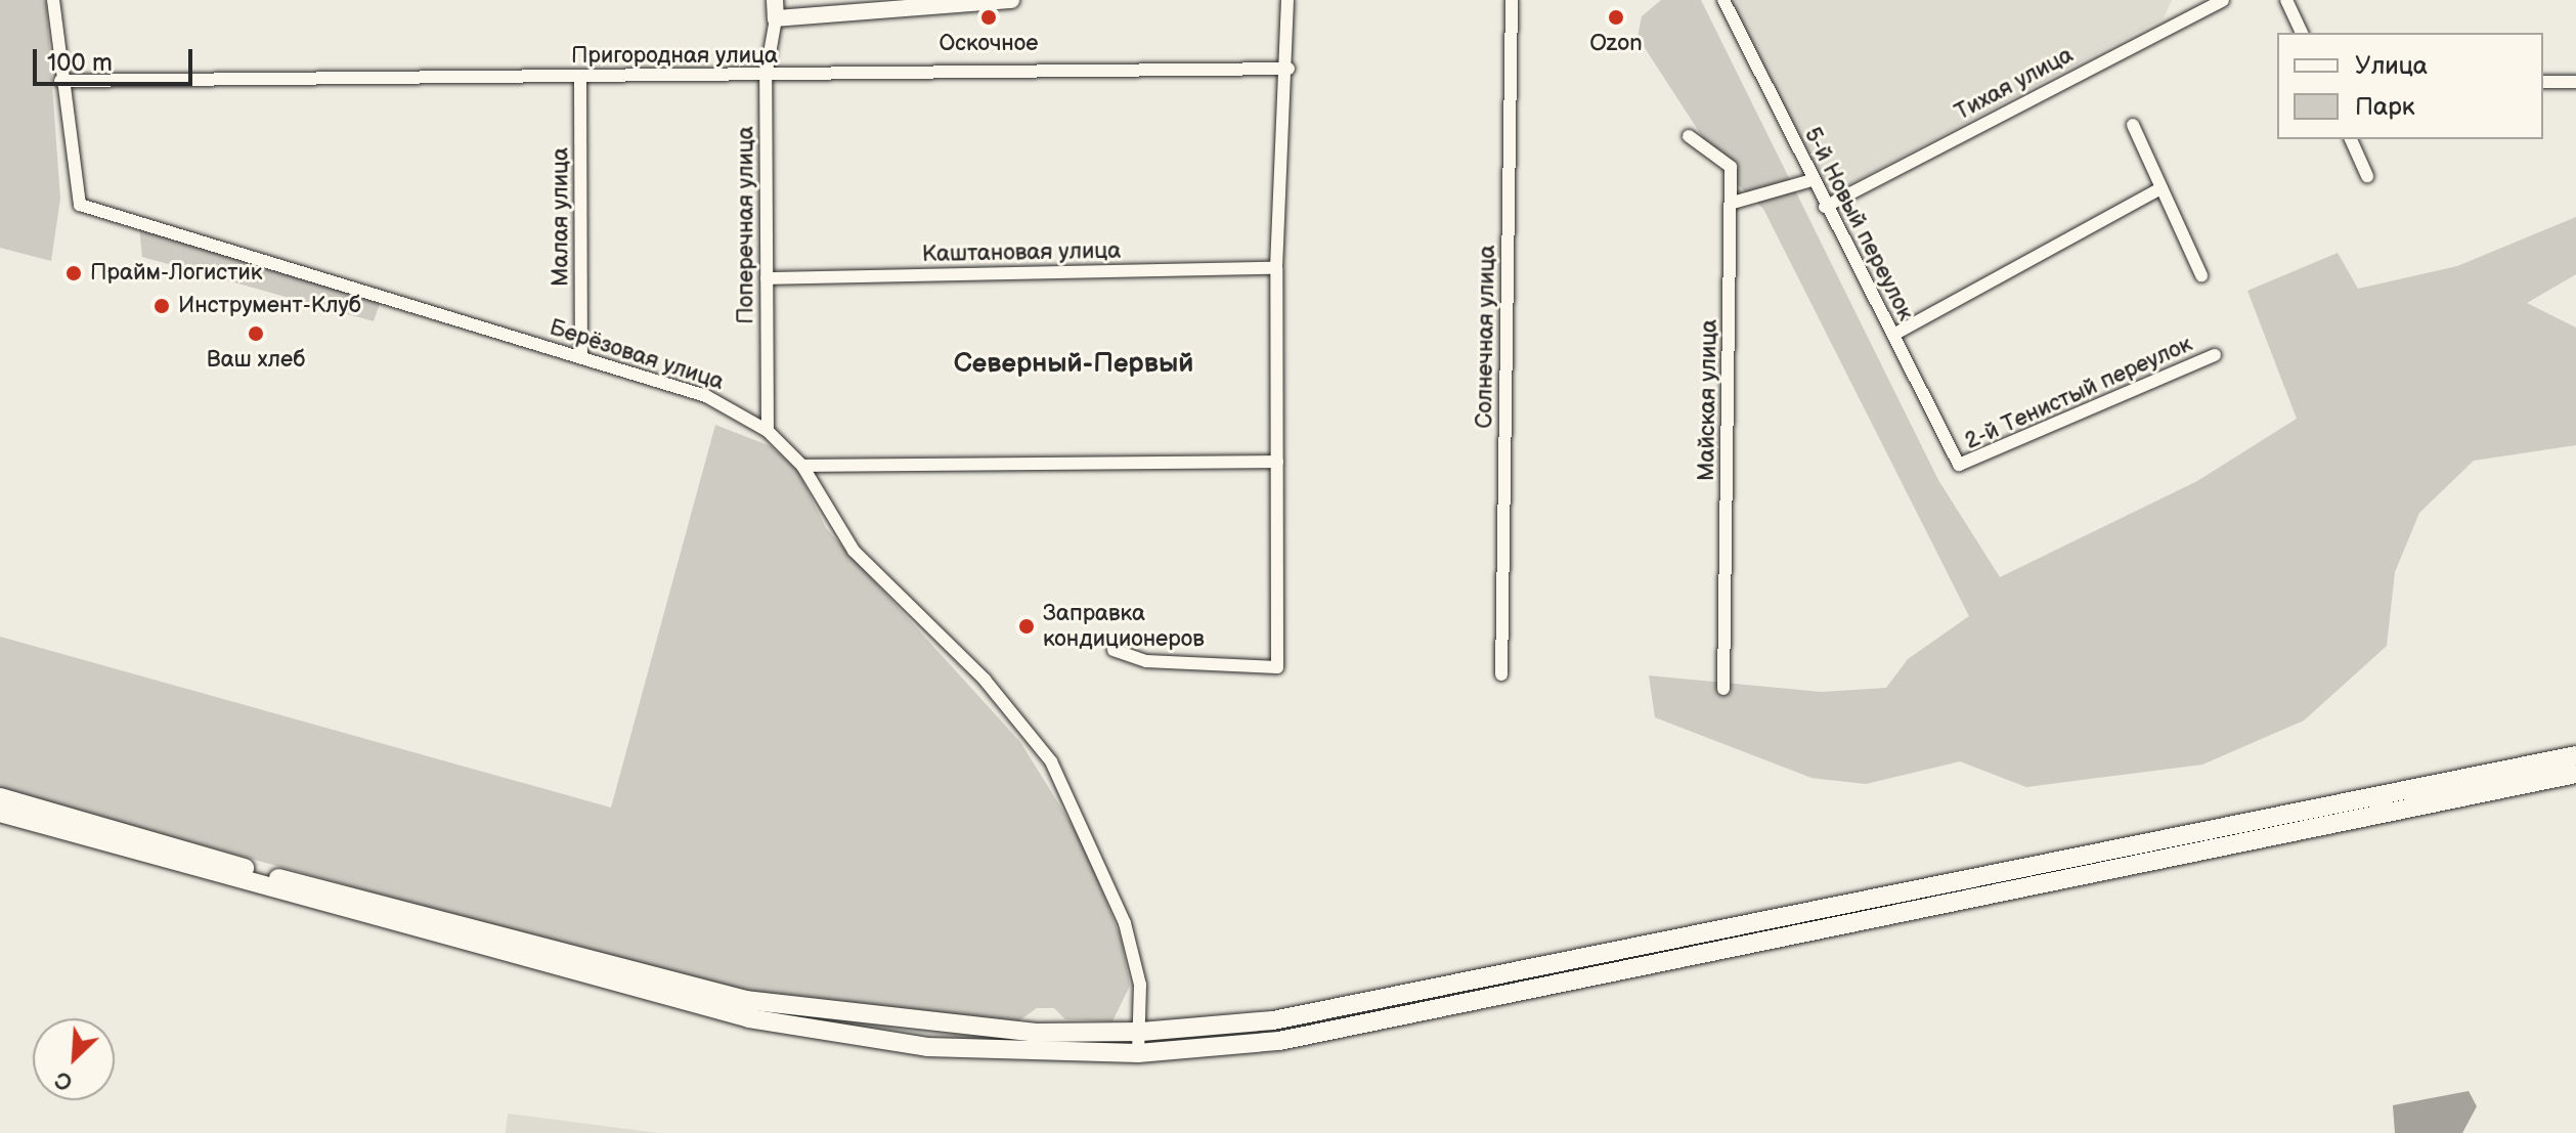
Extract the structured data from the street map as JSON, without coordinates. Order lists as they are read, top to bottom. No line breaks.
{"streets":{"street":["Пригородная улица","Тихая улица","Малая улица","5-й Новый переулок","Поперечная улица","Каштановая улица","Солнечная улица","Берёзовая улица","2-й Тенистый переулок","Майская улица"]},"crossings":[["Пригородная улица","Малая улица"],["Пригородная улица","Поперечная улица"],["Пригородная улица","Берёзовая улица"],["Тихая улица","5-й Новый переулок"],["Малая улица","Берёзовая улица"],["5-й Новый переулок","2-й Тенистый переулок"],["Поперечная улица","Каштановая улица"],["Поперечная улица","Берёзовая улица"]],"districts":["Северный-Первый"],"places":["Оскочное","Ozon","Прайм-Логистик","Инструмент-Клуб","Ваш хлеб","Заправка кондиционеров"],"legend":["Улица","Парк"],"scale_bar":"100 m","north":"bottom left"}
